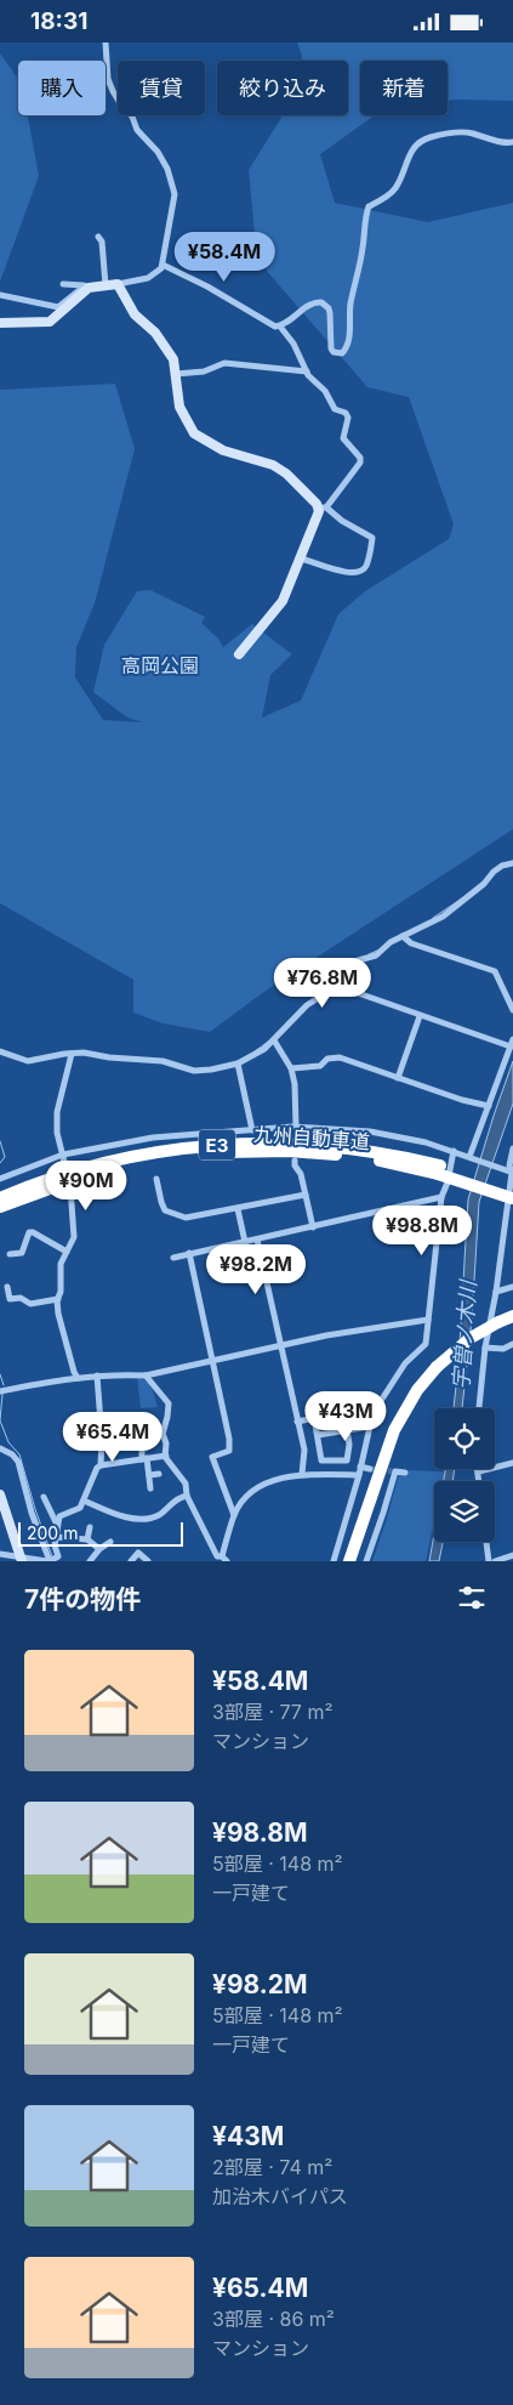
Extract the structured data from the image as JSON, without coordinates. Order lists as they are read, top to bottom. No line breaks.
{"streets":{"highway":["九州自動車道","E3"]},"water":["宇曽ノ木川"],"parks":["高岡公園"],"scale_bar":"200 m","page":{"status":"18:31","chip":["購入","賃貸","絞り込み","新着"],"price":["¥58.4M","¥76.8M","¥90M","¥98.8M","¥98.2M","¥43M","¥65.4M"],"scale":"200 m","heading":"7件の物件","list":[{"name":"¥58.4M","note":"3部屋 · 77 m² · マンション"},{"name":"¥98.8M","note":"5部屋 · 148 m² · 一戸建て"},{"name":"¥98.2M","note":"5部屋 · 148 m² · 一戸建て"},{"name":"¥43M","note":"2部屋 · 74 m² · 加治木バイパス"},{"name":"¥65.4M","note":"3部屋 · 86 m² · マンション"}]}}
